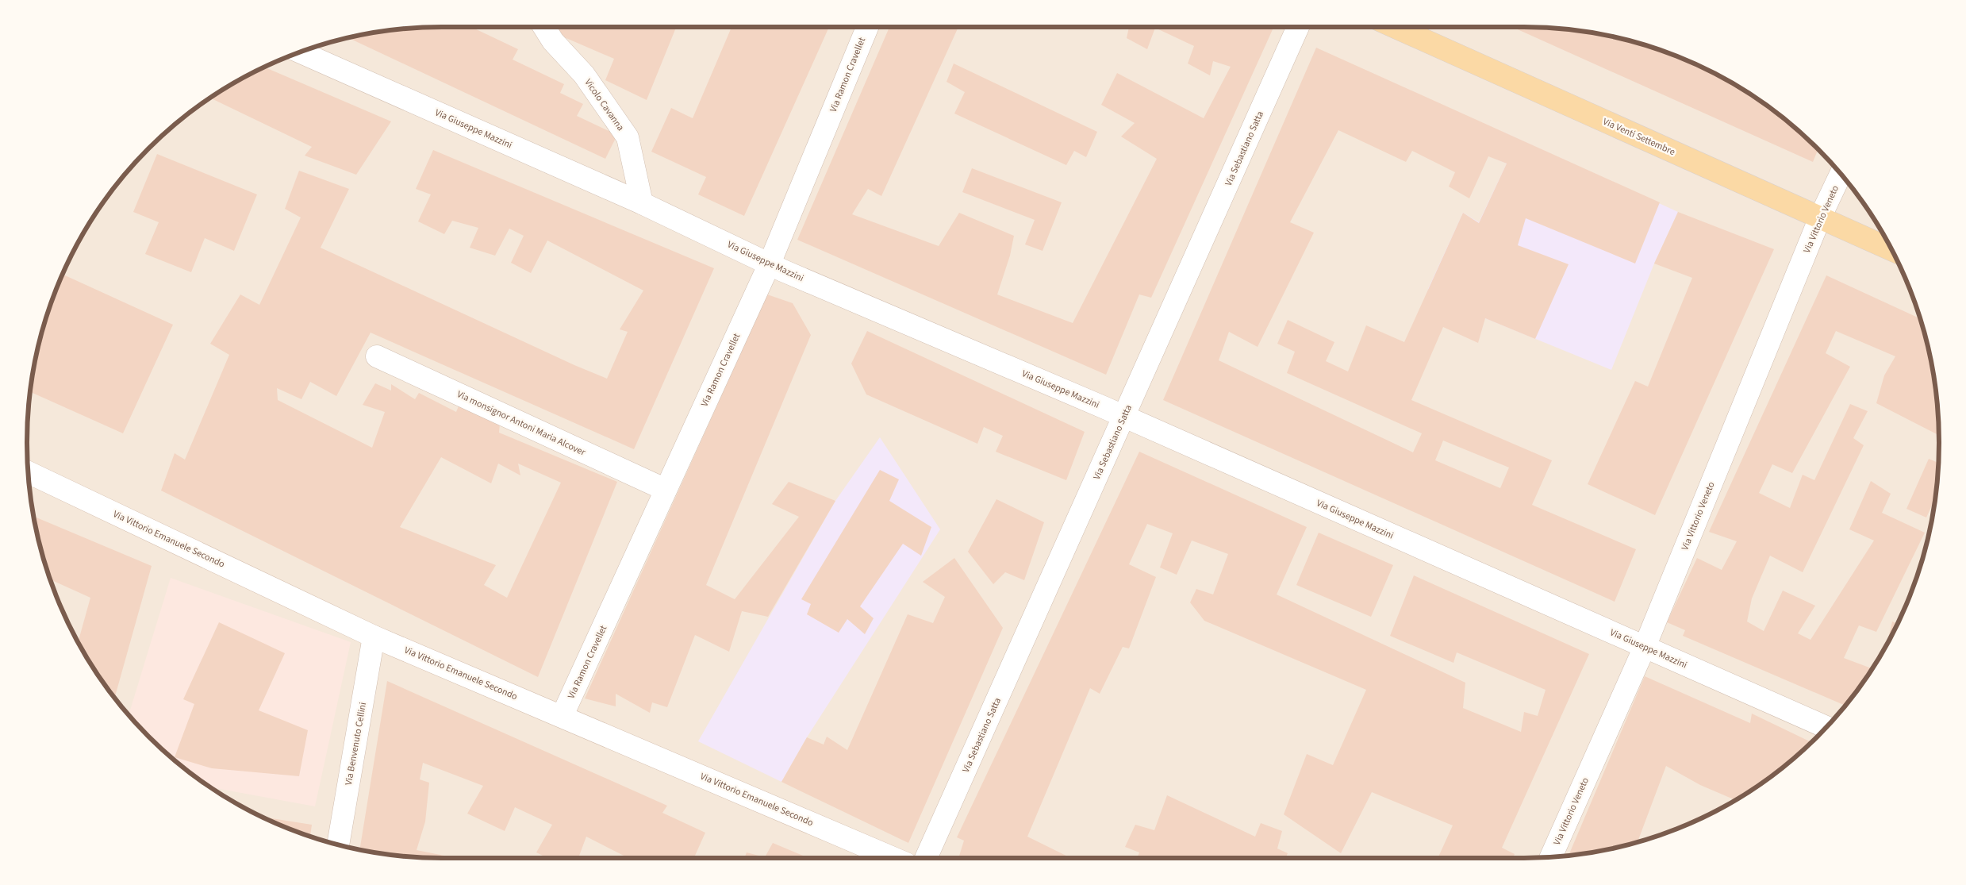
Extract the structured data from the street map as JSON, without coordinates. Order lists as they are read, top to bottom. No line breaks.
{"streets":{"main road":["Via Venti Settembre"],"street":["Via Ramon Cravellet","Vicolo Cavanna","Via Giuseppe Mazzini","Via Sebastiano Satta","Via Vittorio Veneto","Via monsignor Antoni Maria Alcover","Via Vittorio Emanuele Secondo","Via Benvenuto Cellini"]},"crossings":[["Via Ramon Cravellet","Via Giuseppe Mazzini"],["Via Ramon Cravellet","Via monsignor Antoni Maria Alcover"],["Via Ramon Cravellet","Via Vittorio Emanuele Secondo"],["Vicolo Cavanna","Via Giuseppe Mazzini"],["Via Giuseppe Mazzini","Via Sebastiano Satta"],["Via Giuseppe Mazzini","Via Vittorio Veneto"],["Via Venti Settembre","Via Vittorio Veneto"],["Via Vittorio Emanuele Secondo","Via Benvenuto Cellini"]]}
